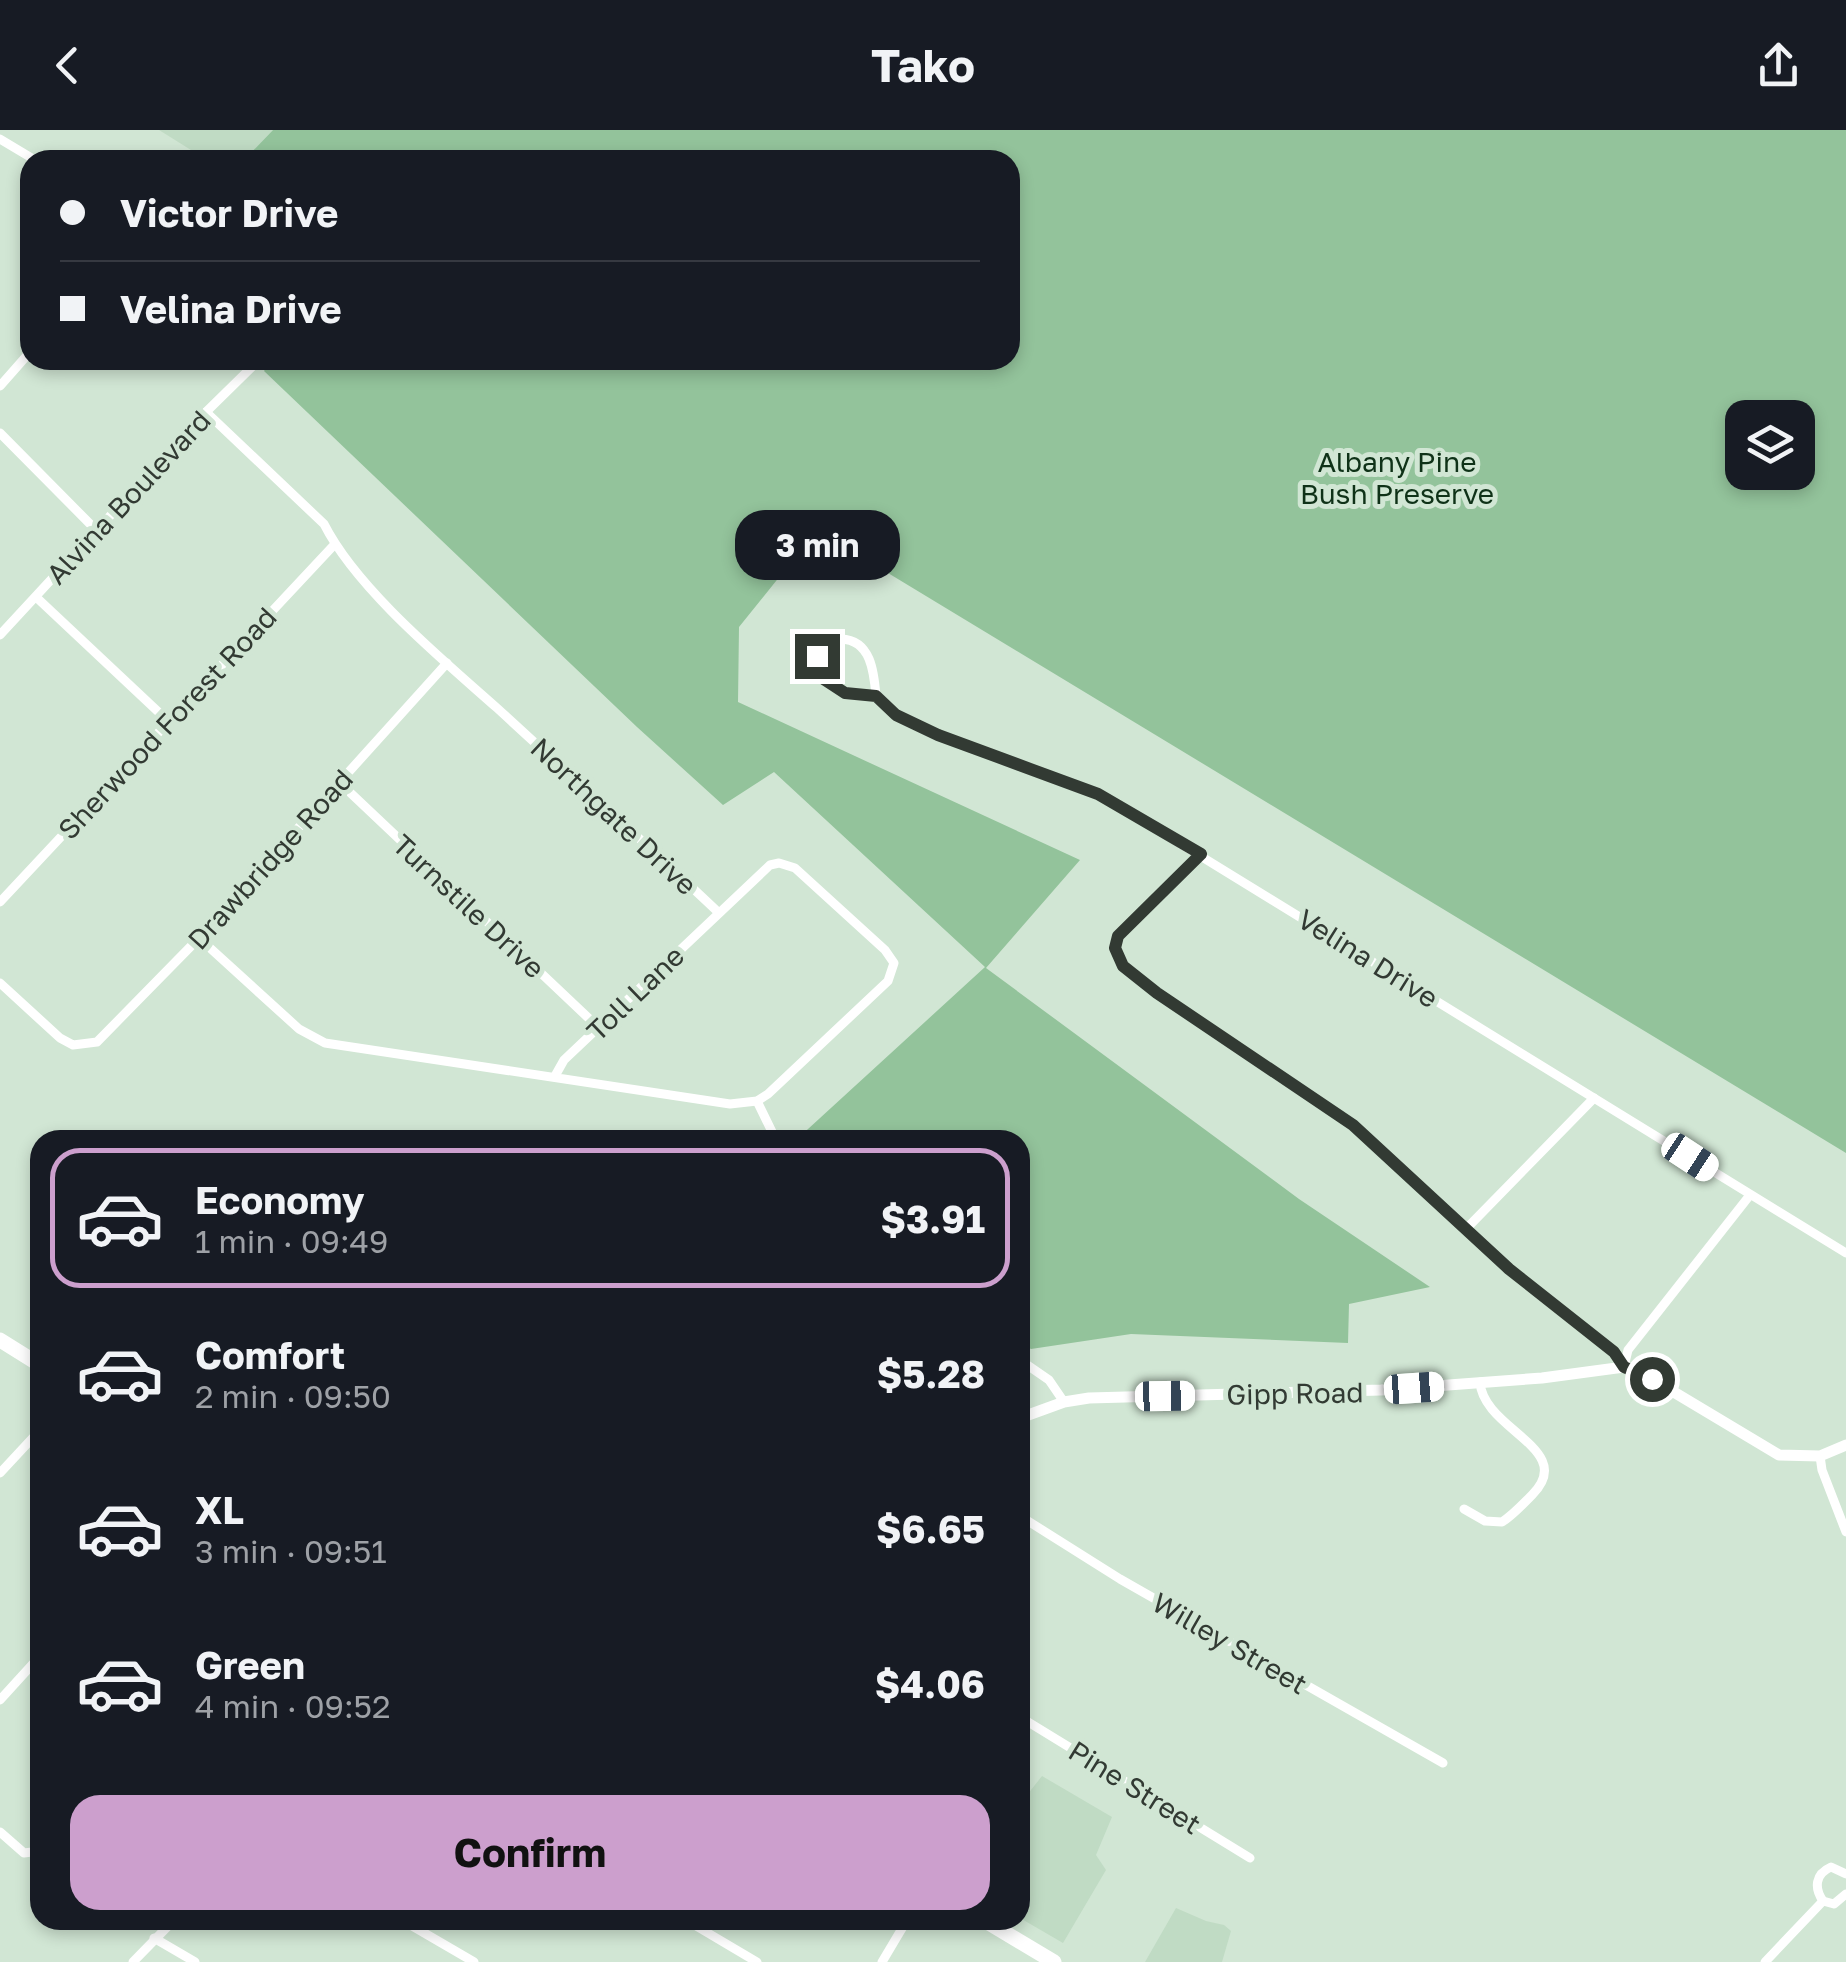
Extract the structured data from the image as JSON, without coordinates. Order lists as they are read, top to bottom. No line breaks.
{"streets":{"street":["Alvina Boulevard","Sherwood Forest Road","Northgate Drive","Drawbridge Road","Turnstile Drive","Velina Drive","Toll Lane","Gipp Road","Willey Street","Pine Street"]},"crossings":[["Alvina Boulevard","Northgate Drive"],["Sherwood Forest Road","Northgate Drive"],["Northgate Drive","Drawbridge Road"],["Northgate Drive","Toll Lane"],["Drawbridge Road","Turnstile Drive"],["Turnstile Drive","Toll Lane"]],"parks":["Albany Pine Bush Preserve"],"page":{"header":"Tako","banner":["Victor Drive","Velina Drive"],"bubble":"3 min","list":[{"name":"Economy","note":"1 min · 09:49","value":"$3.91"},{"name":"Comfort","note":"2 min · 09:50","value":"$5.28"},{"name":"XL","note":"3 min · 09:51","value":"$6.65"},{"name":"Green","note":"4 min · 09:52","value":"$4.06"}],"buttons":"Confirm"}}
